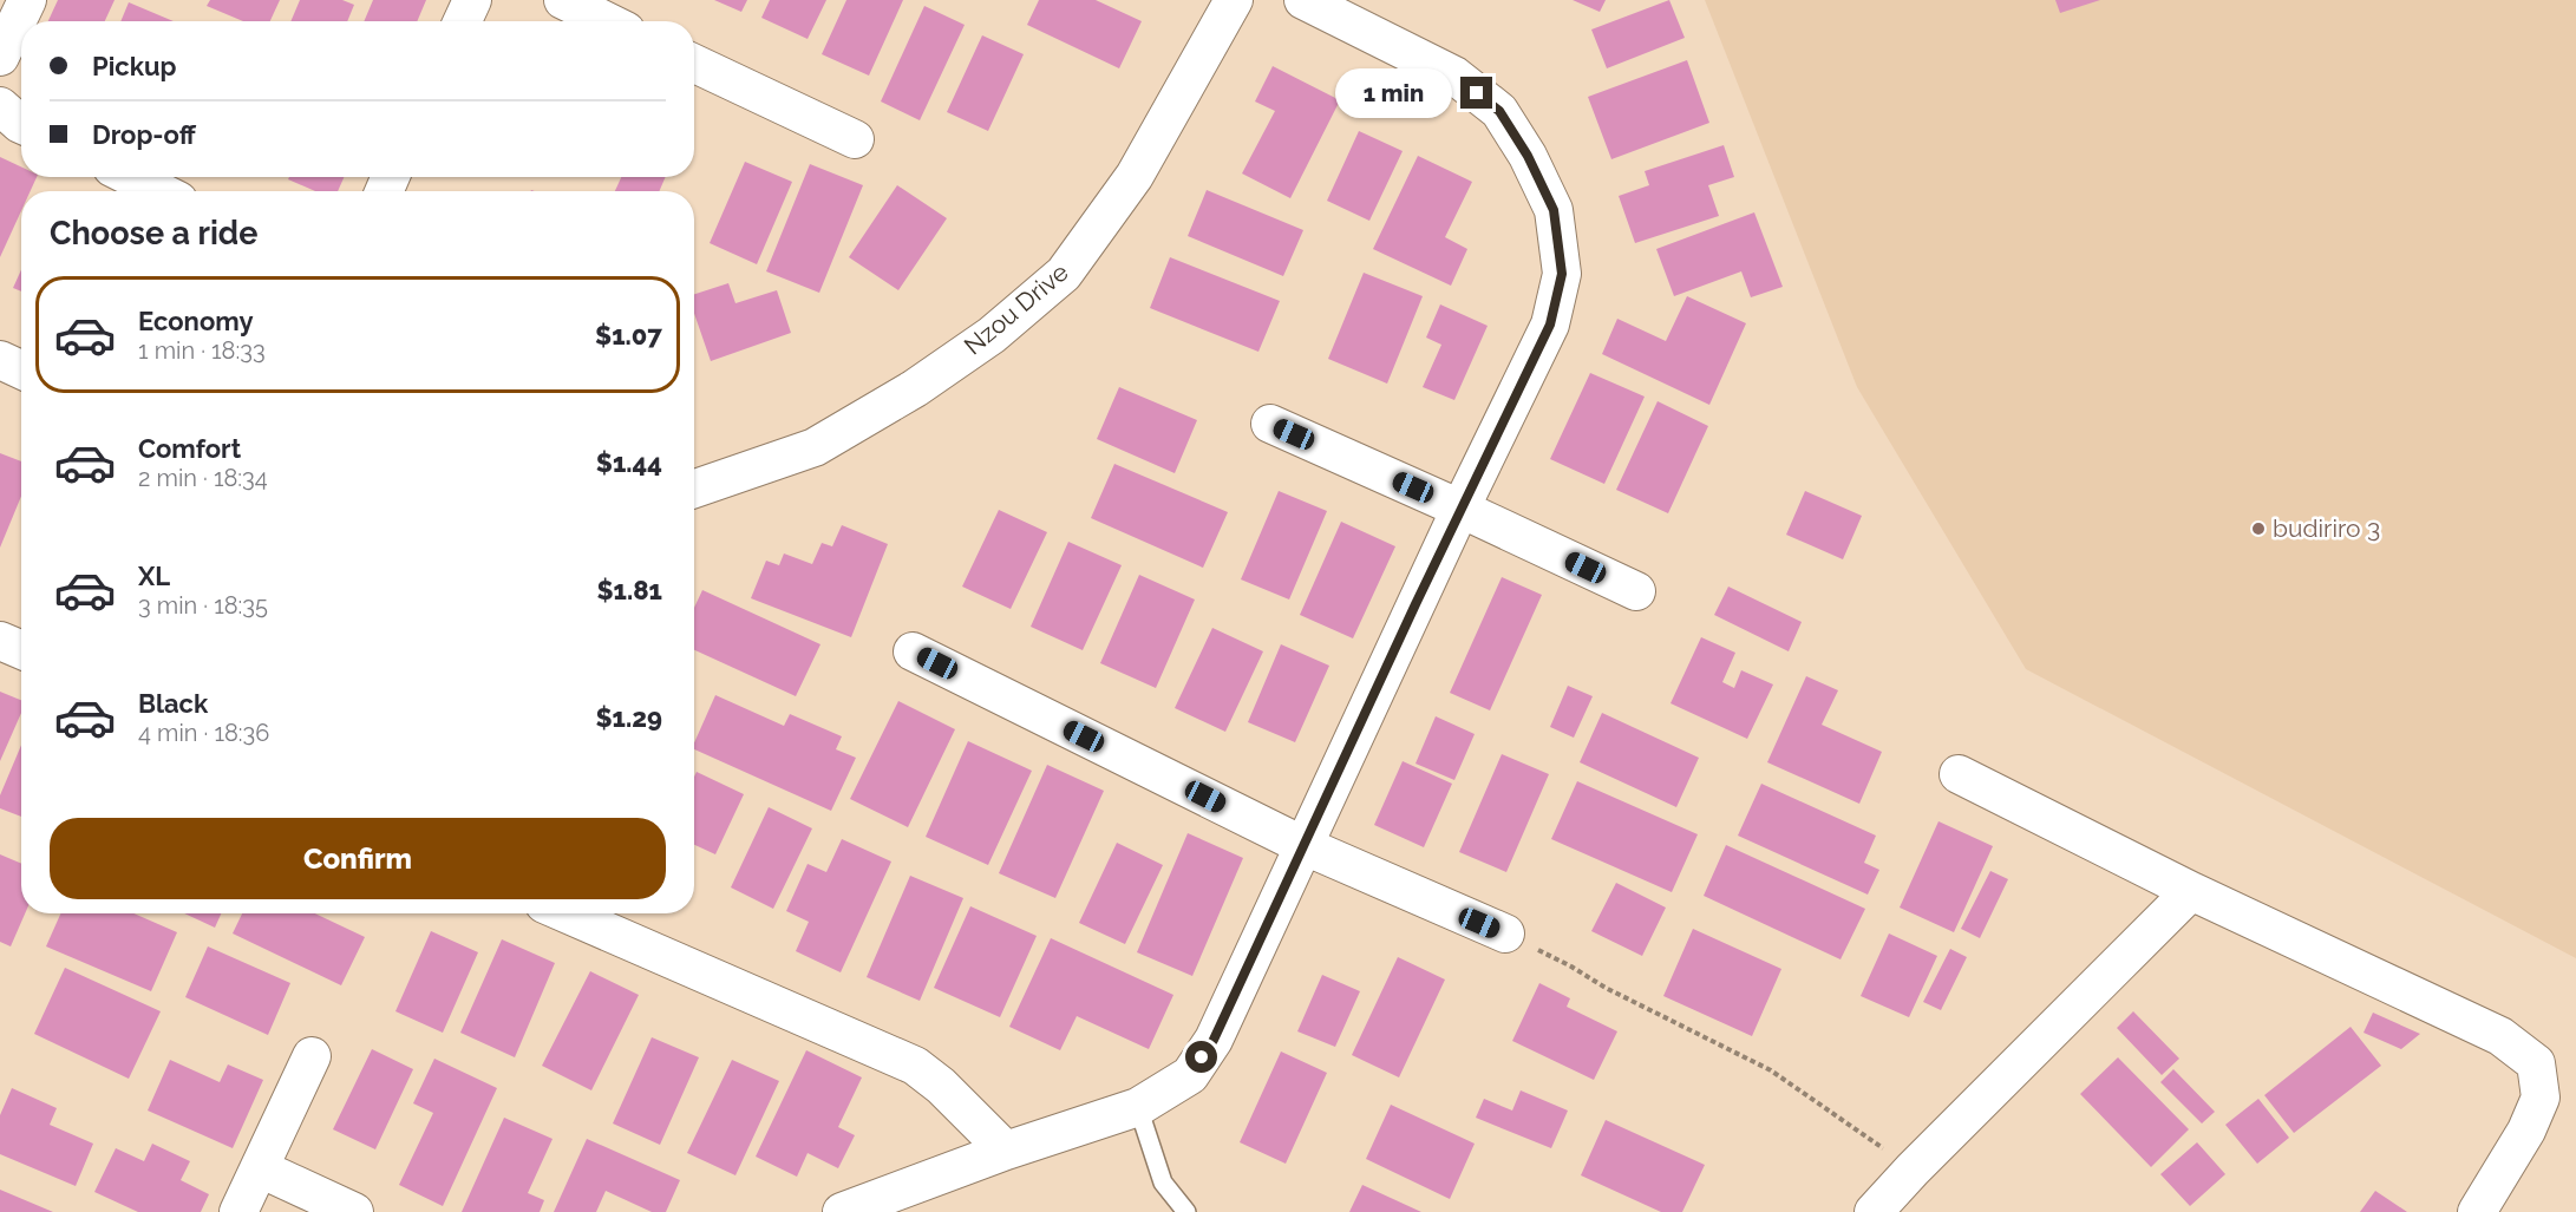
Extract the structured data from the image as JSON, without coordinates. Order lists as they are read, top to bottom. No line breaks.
{"streets":{"street":["Nzou Drive"]},"places":["budiriro 3"],"page":{"banner":["Pickup","Drop-off"],"bubble":"1 min","heading":"Choose a ride","list":[{"name":"Economy","note":"1 min · 18:33","value":"$1.07"},{"name":"Comfort","note":"2 min · 18:34","value":"$1.44"},{"name":"XL","note":"3 min · 18:35","value":"$1.81"},{"name":"Black","note":"4 min · 18:36","value":"$1.29"}],"buttons":"Confirm"}}
